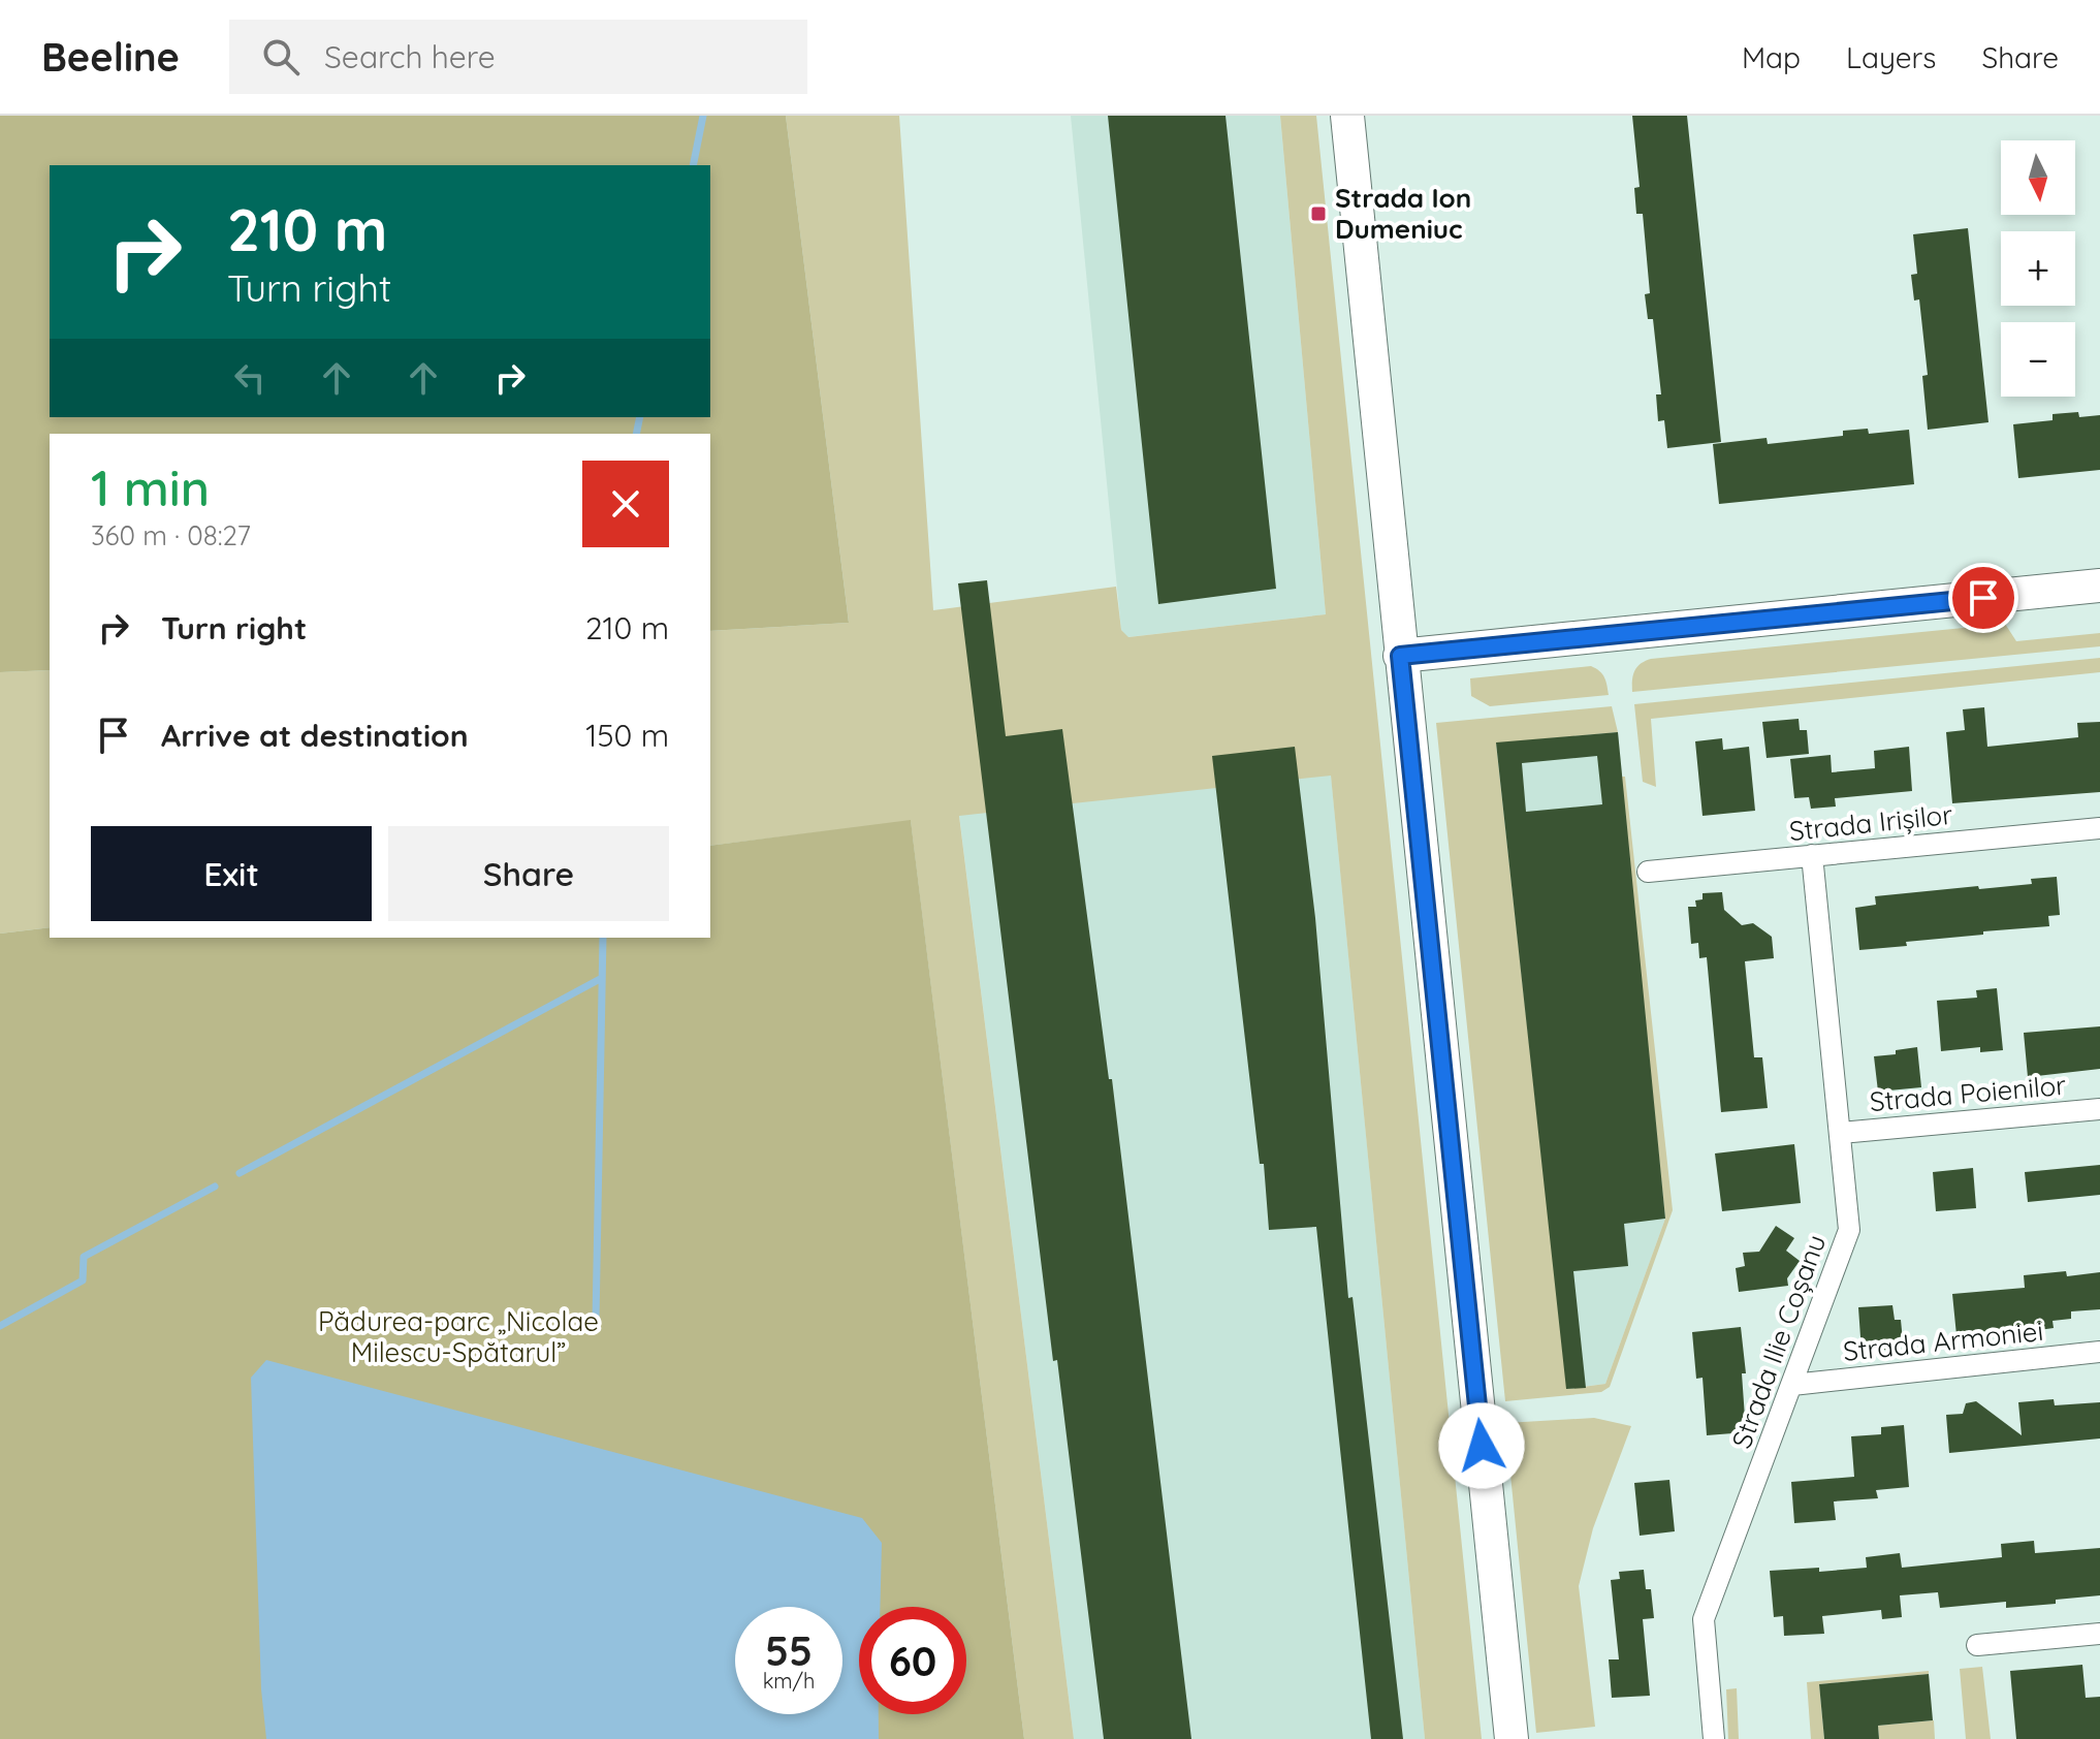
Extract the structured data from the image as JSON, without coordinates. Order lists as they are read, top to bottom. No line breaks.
{"streets":{"street":["Strada Irișilor","Strada Poienilor","Strada Ilie Coșanu","Strada Armoniei"]},"crossings":[["Strada Irișilor","Strada Ilie Coșanu"],["Strada Poienilor","Strada Ilie Coșanu"],["Strada Ilie Coșanu","Strada Armoniei"]],"parks":["Pădurea-parc „Nicolae Milescu-Spătarul”"],"places":{"transit":["Strada Ion Dumeniuc"]},"north":"bottom","page":{"header":"Beeline","search":"Search here","nav":["Map","Layers","Share"],"map_buttons":["+","−"],"turn":["210 m","Turn right"],"heading":["1 min","360 m · 08:27"],"list":[{"name":"Turn right","value":"210 m"},{"name":"Arrive at destination","value":"150 m"}],"buttons":["Exit","Share"],"speed":"55 km/h","limit":"60"}}
